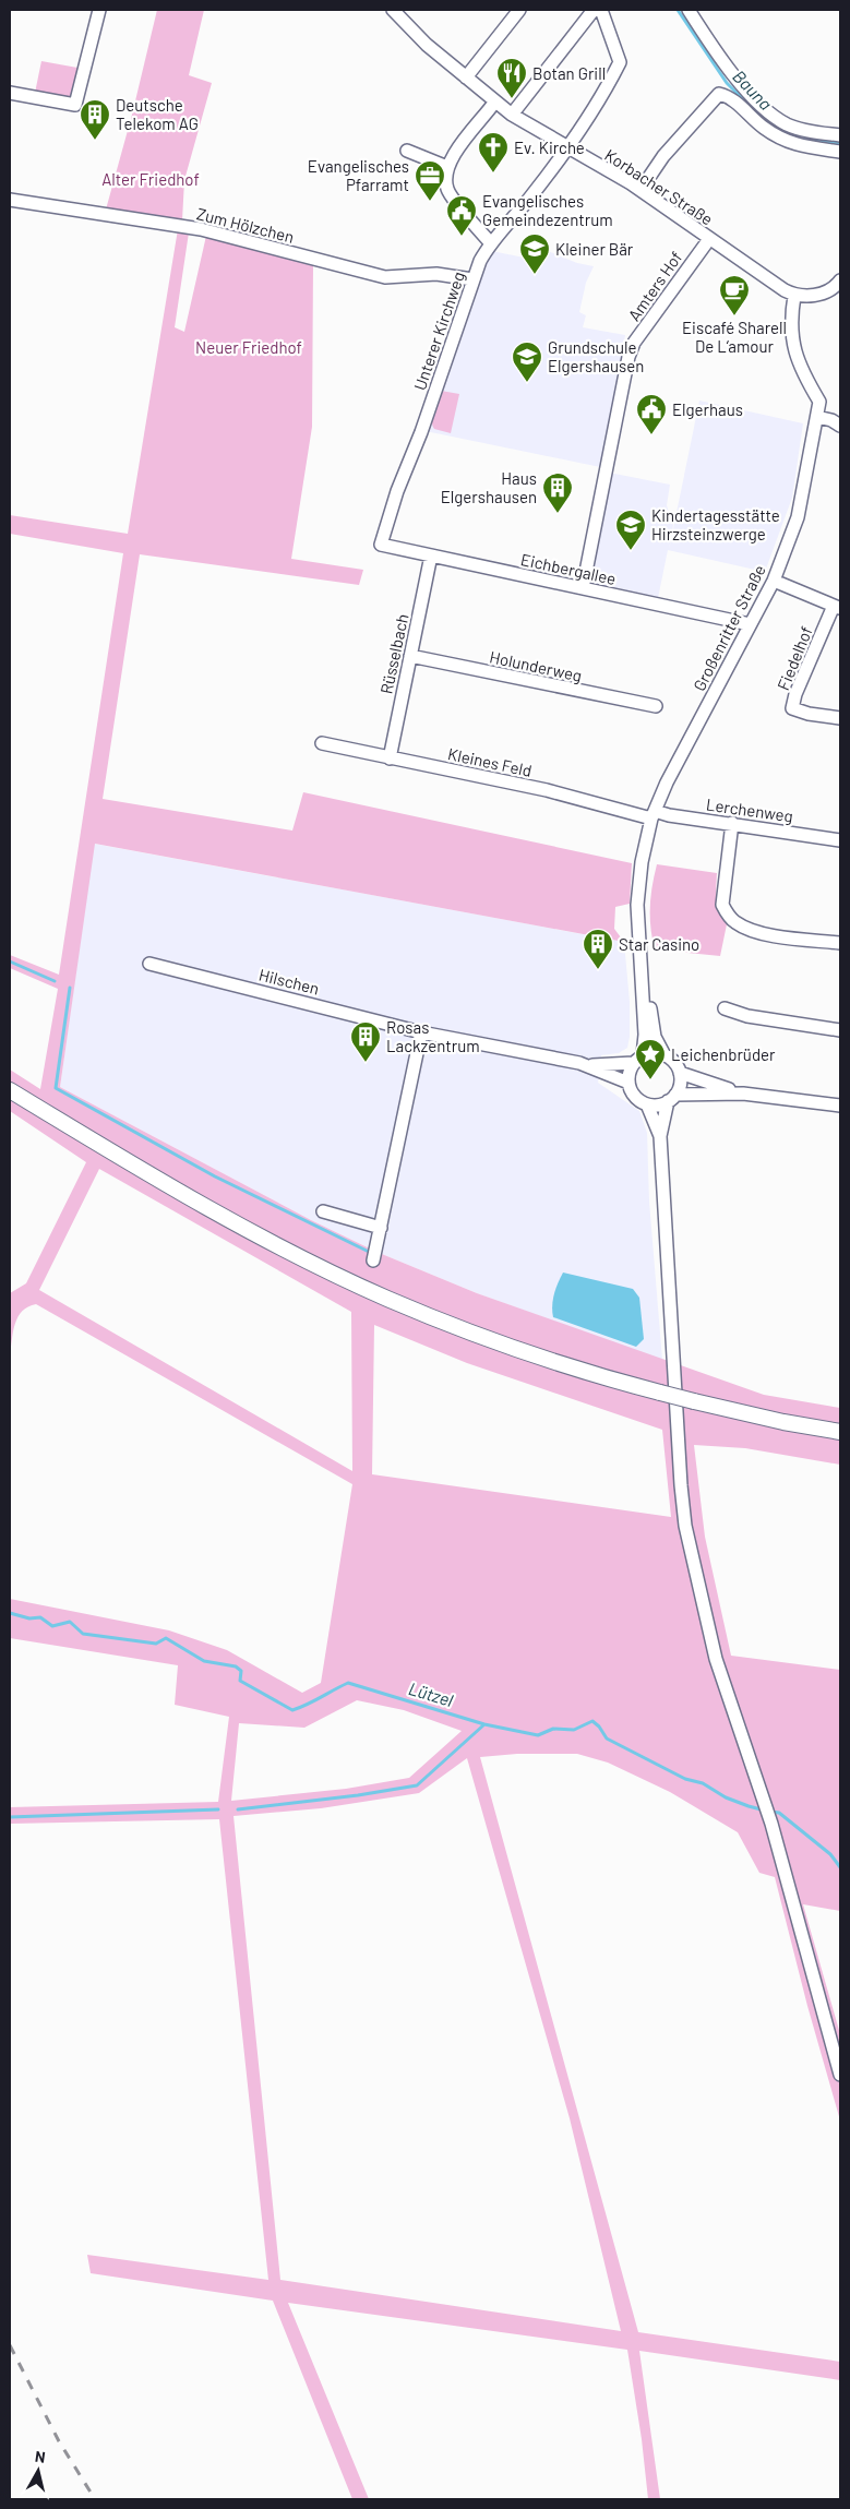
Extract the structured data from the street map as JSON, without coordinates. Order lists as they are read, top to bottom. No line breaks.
{"streets":{"street":["Korbacher Straße","Zum Hölzchen","Amters Hof","Unterer Kirchweg","Eichbergallee","Großenritter Straße","Rüsselbach","Fiedelhof","Holunderweg","Kleines Feld","Lerchenweg","Hilschen"]},"crossings":[["Korbacher Straße","Amters Hof"],["Korbacher Straße","Unterer Kirchweg"],["Korbacher Straße","Großenritter Straße"],["Zum Hölzchen","Unterer Kirchweg"],["Amters Hof","Eichbergallee"],["Unterer Kirchweg","Eichbergallee"],["Eichbergallee","Großenritter Straße"],["Eichbergallee","Rüsselbach"],["Großenritter Straße","Fiedelhof"],["Großenritter Straße","Kleines Feld"],["Großenritter Straße","Lerchenweg"],["Großenritter Straße","Hilschen"],["Rüsselbach","Holunderweg"],["Rüsselbach","Kleines Feld"],["Kleines Feld","Lerchenweg"]],"water":["Bauna","Lützel"],"parks":["Alter Friedhof","Neuer Friedhof"],"places":{"restaurant":["Botan Grill"],"building":["Deutsche Telekom AG","Haus Elgershausen","Star Casino","Rosas Lackzentrum"],"church":["Ev. Kirche"],"office":["Evangelisches Pfarramt"],"public building":["Evangelisches Gemeindezentrum","Elgerhaus"],"school or university":["Kleiner Bär","Grundschule Elgershausen","Kindertagesstätte Hirzsteinzwerge"],"cafe":["Eiscafé Sharell De L‘amour"],"place":["Leichenbrüder"]},"north":"top"}
